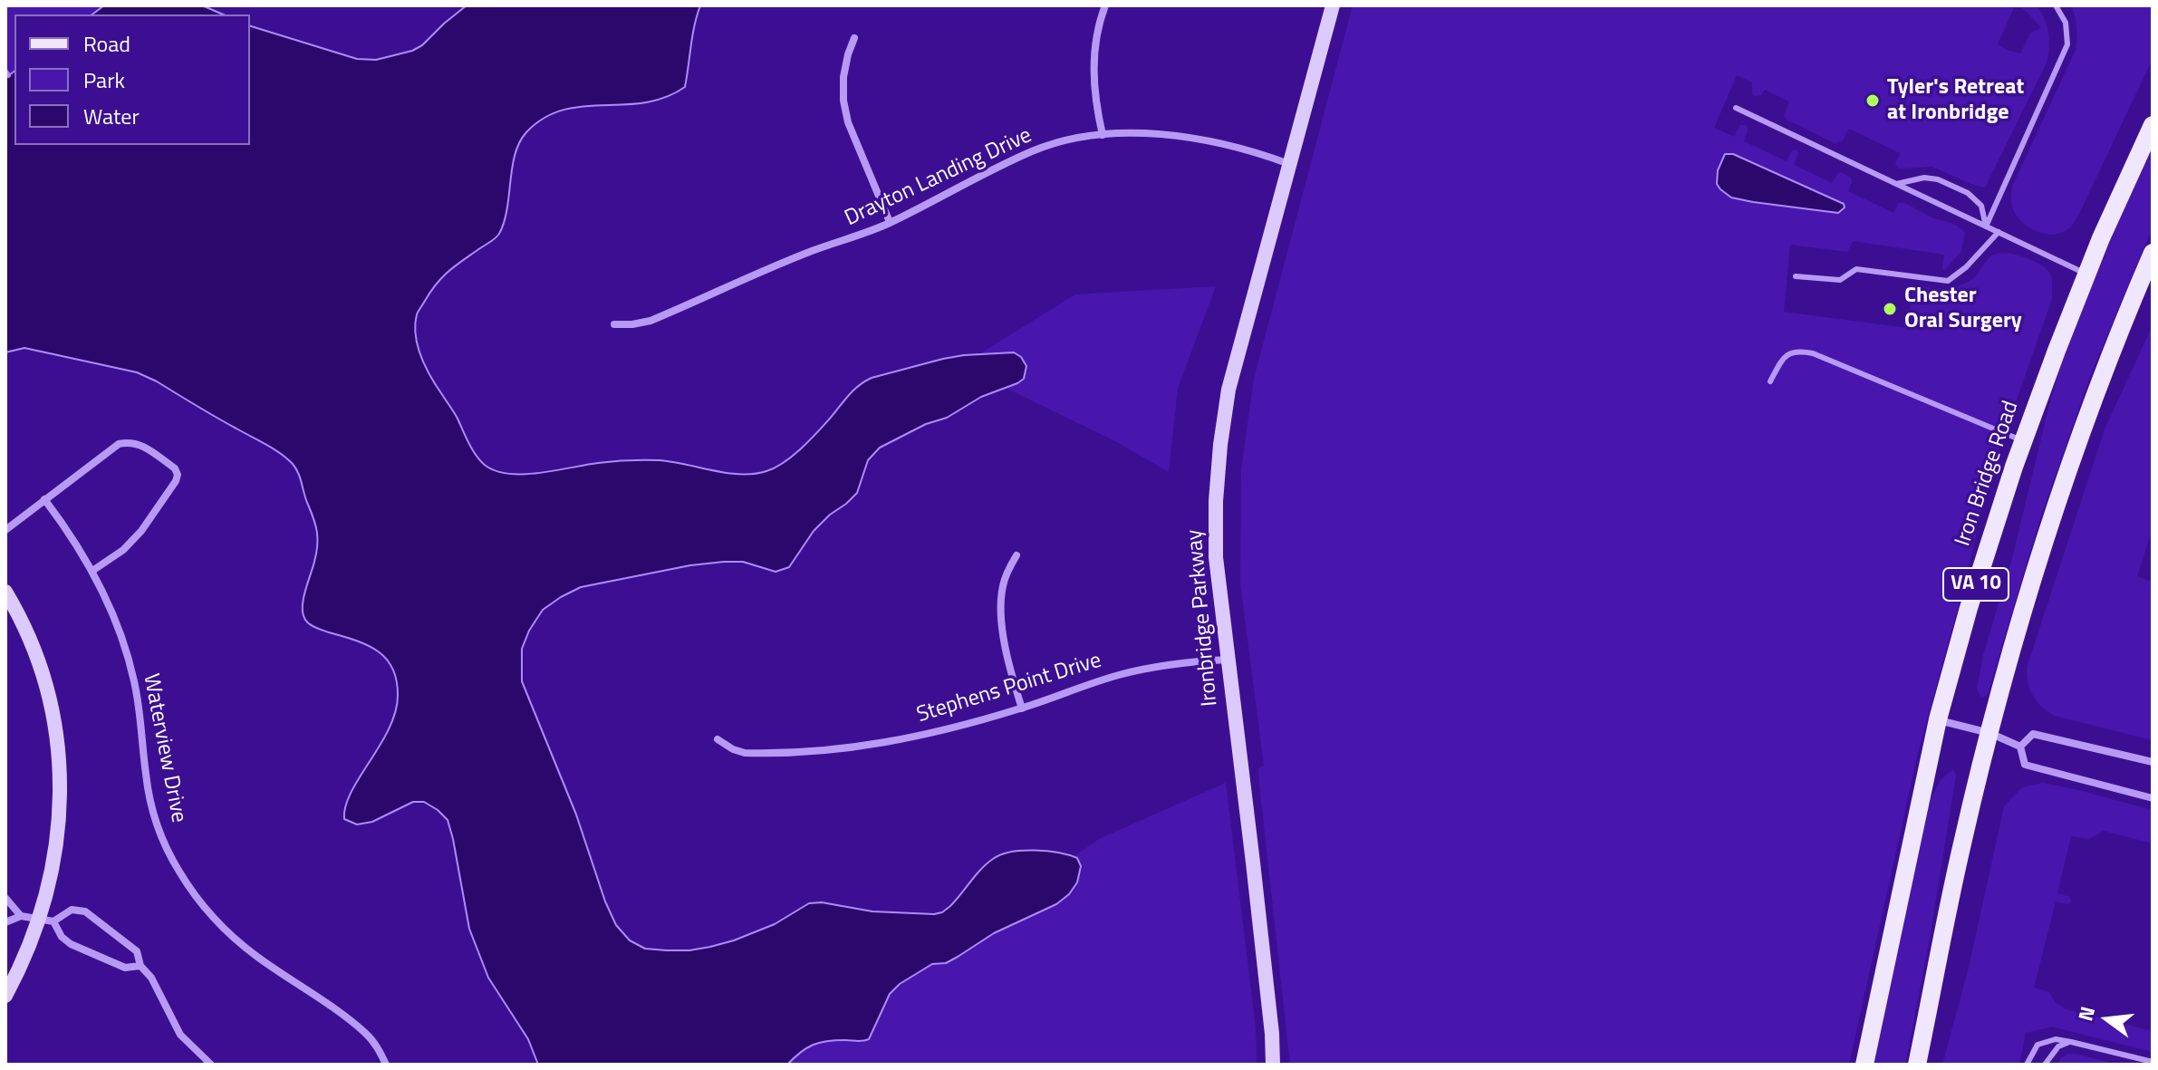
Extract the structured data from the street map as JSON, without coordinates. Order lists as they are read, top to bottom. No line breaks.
{"streets":{"main road":["Iron Bridge Road","VA 10"],"street":["Drayton Landing Drive","Ironbridge Parkway","Stephens Point Drive","Waterview Drive"]},"crossings":[["Drayton Landing Drive","Ironbridge Parkway"],["Ironbridge Parkway","Stephens Point Drive"]],"places":["Tyler's Retreat at Ironbridge","Chester Oral Surgery"],"legend":["Road","Park","Water"],"north":"left"}
